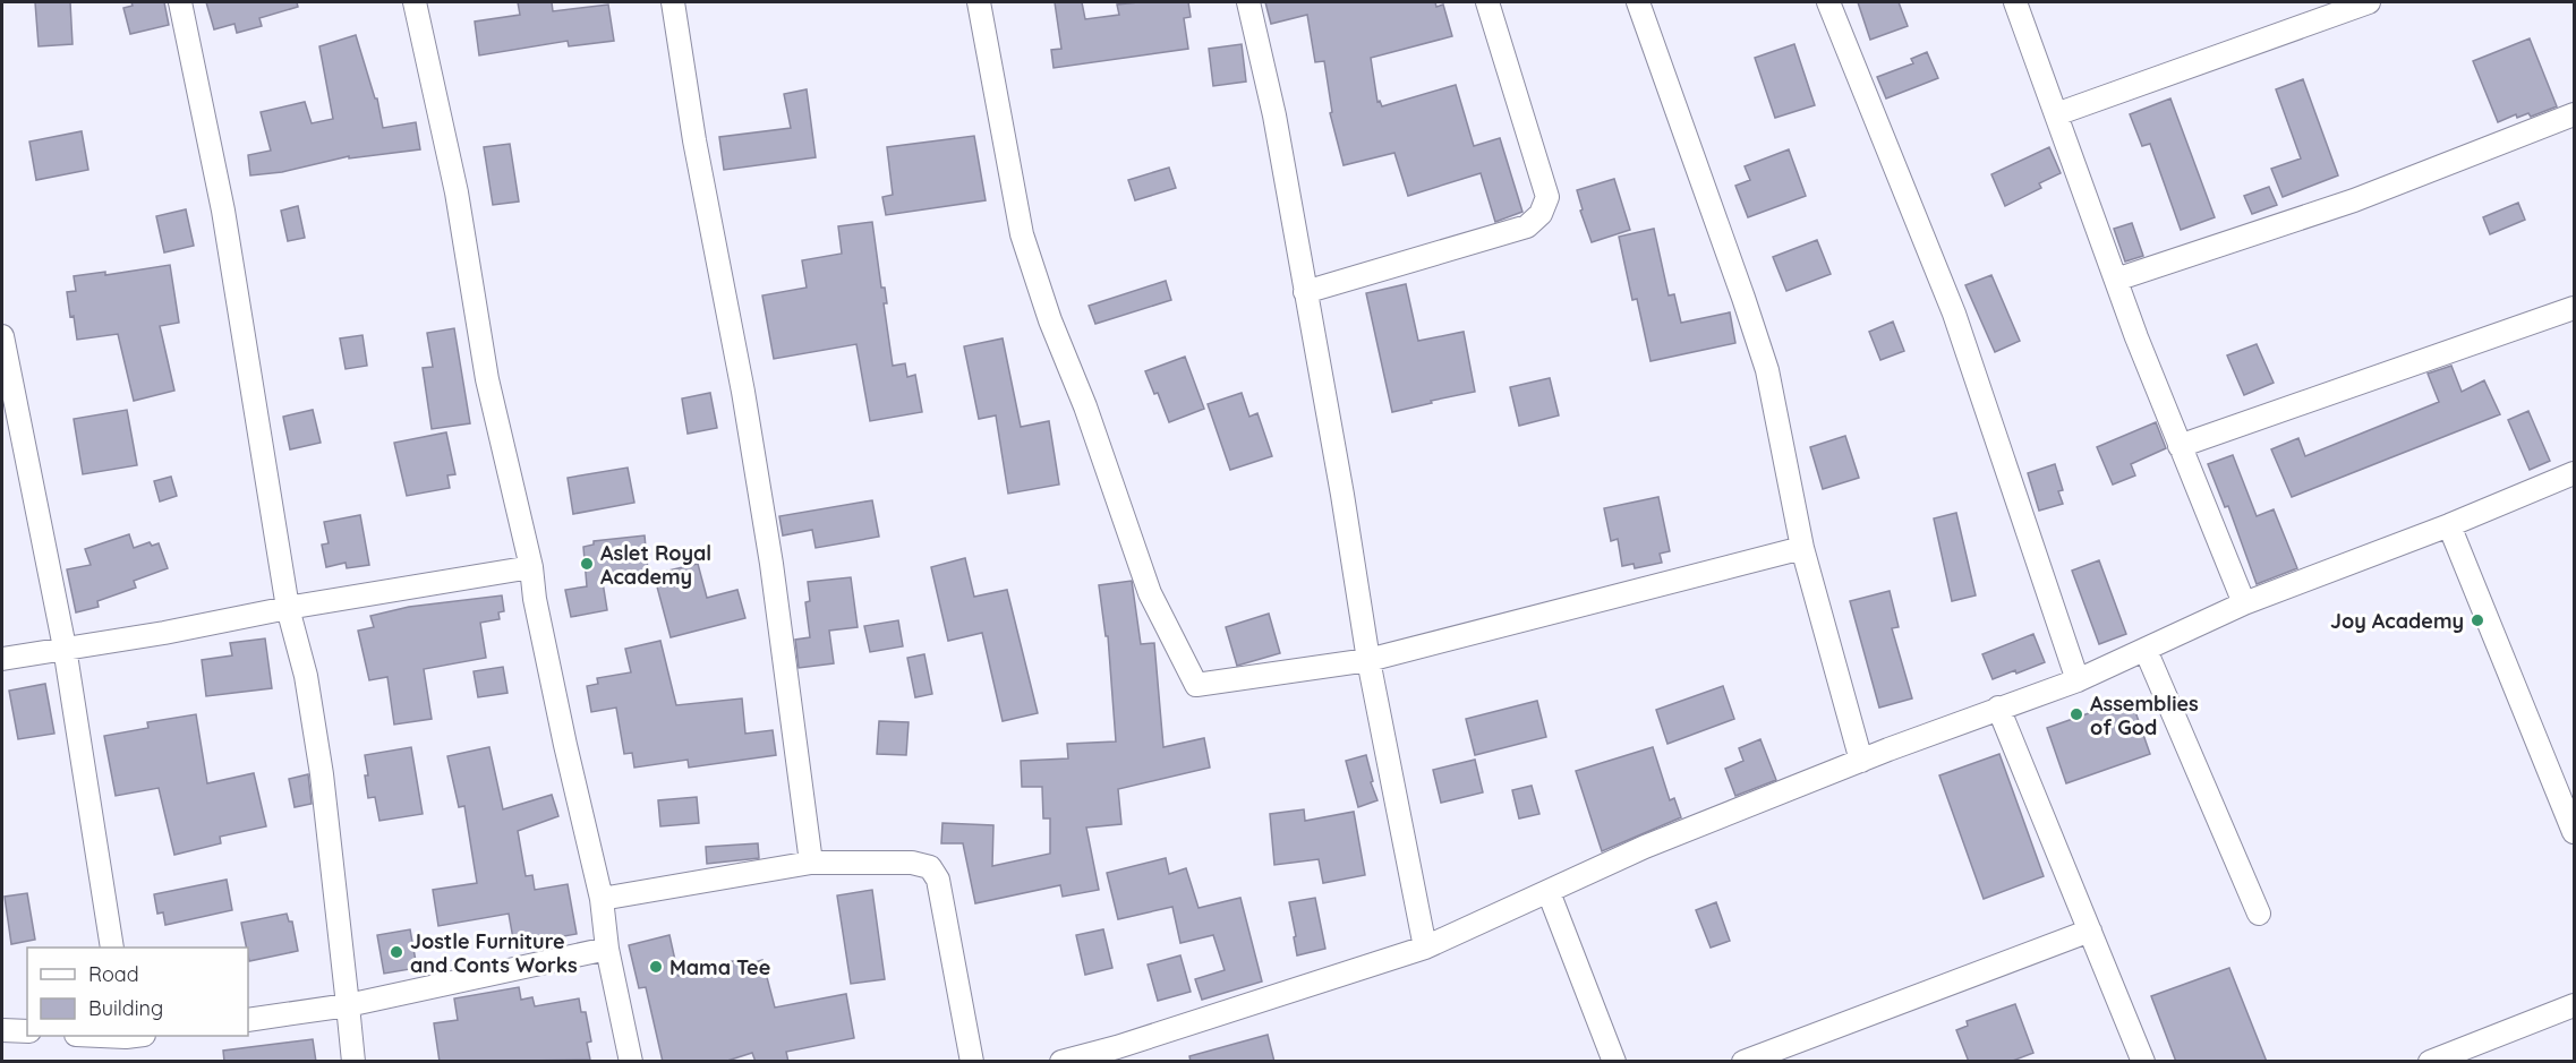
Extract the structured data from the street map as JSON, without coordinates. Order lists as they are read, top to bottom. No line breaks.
{"places":["Aslet Royal Academy","Joy Academy","Assemblies of God","Jostle Furniture and Conts Works","Mama Tee"],"legend":["Road","Building"]}
